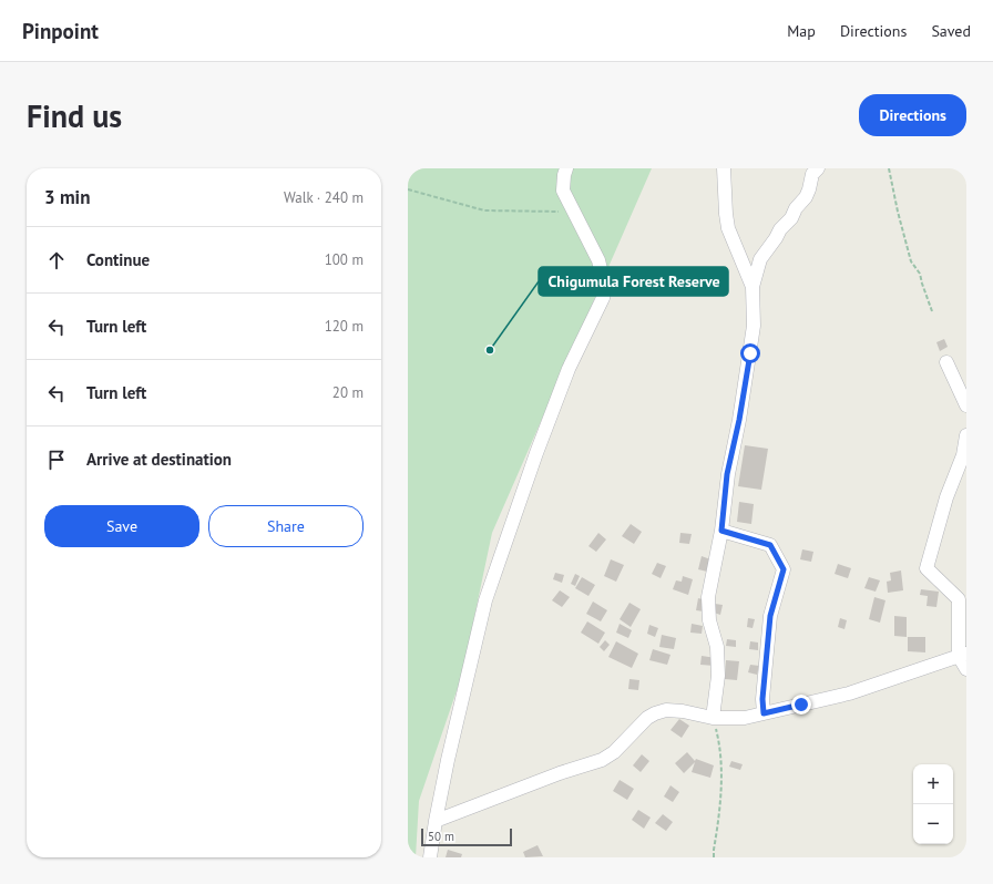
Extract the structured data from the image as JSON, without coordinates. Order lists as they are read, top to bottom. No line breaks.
{"places":["Chigumula Forest Reserve"],"scale_bar":"50 m","page":{"header":"Pinpoint","nav":["Map","Directions","Saved"],"buttons":["Directions",["Save","Share"]],"title":"Find us","heading":["3 min","Walk · 240 m"],"list":[["Continue","100 m"],["Turn left","120 m"],["Turn left","20 m"],"Arrive at destination"],"map_buttons":["+","−"],"scale":"50 m"}}
